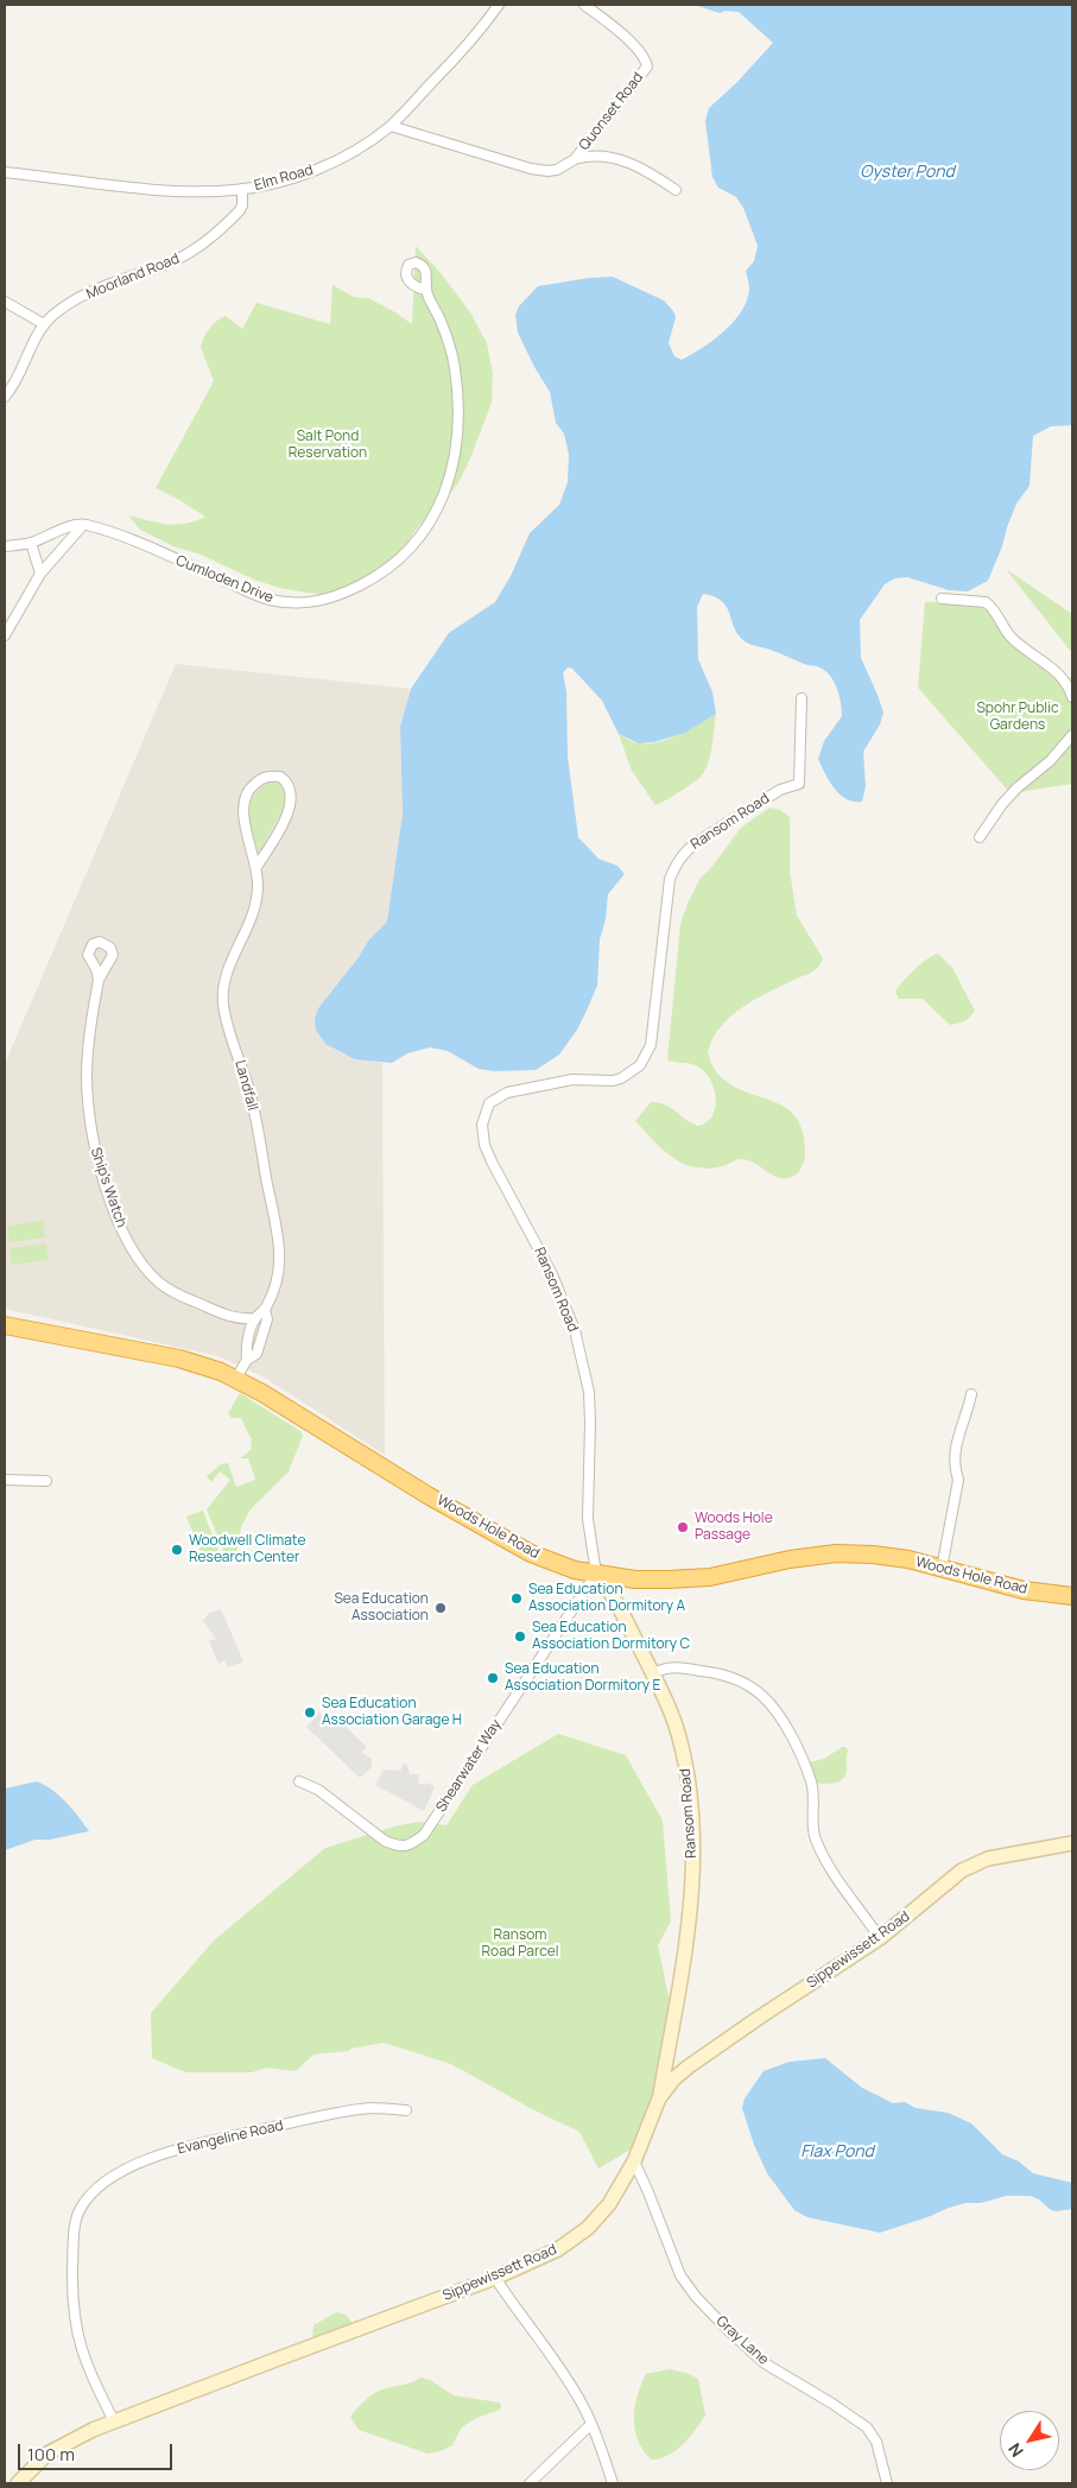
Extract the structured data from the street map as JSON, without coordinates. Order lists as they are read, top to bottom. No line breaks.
{"streets":{"highway":["Woods Hole Road"],"main road":["Ransom Road","Sippewissett Road"],"street":["Quonset Road","Elm Road","Moorland Road","Cumloden Drive","Landfall","Ship's Watch","Shearwater Way","Evangeline Road","Gray Lane"]},"crossings":[["Quonset Road","Elm Road"],["Elm Road","Moorland Road"],["Ransom Road","Woods Hole Road"],["Ransom Road","Shearwater Way"],["Ransom Road","Sippewissett Road"],["Landfall","Ship's Watch"],["Landfall","Woods Hole Road"],["Woods Hole Road","Shearwater Way"],["Sippewissett Road","Evangeline Road"],["Sippewissett Road","Gray Lane"]],"water":["Oyster Pond","Flax Pond"],"parks":["Salt Pond Reservation","Spohr Public Gardens","Ransom Road Parcel"],"places":["Woods Hole Passage","Woodwell Climate Research Center","Sea Education Association Dormitory A","Sea Education Association","Sea Education Association Dormitory C","Sea Education Association Dormitory E","Sea Education Association Garage H"],"scale_bar":"100 m","north":"bottom left"}
